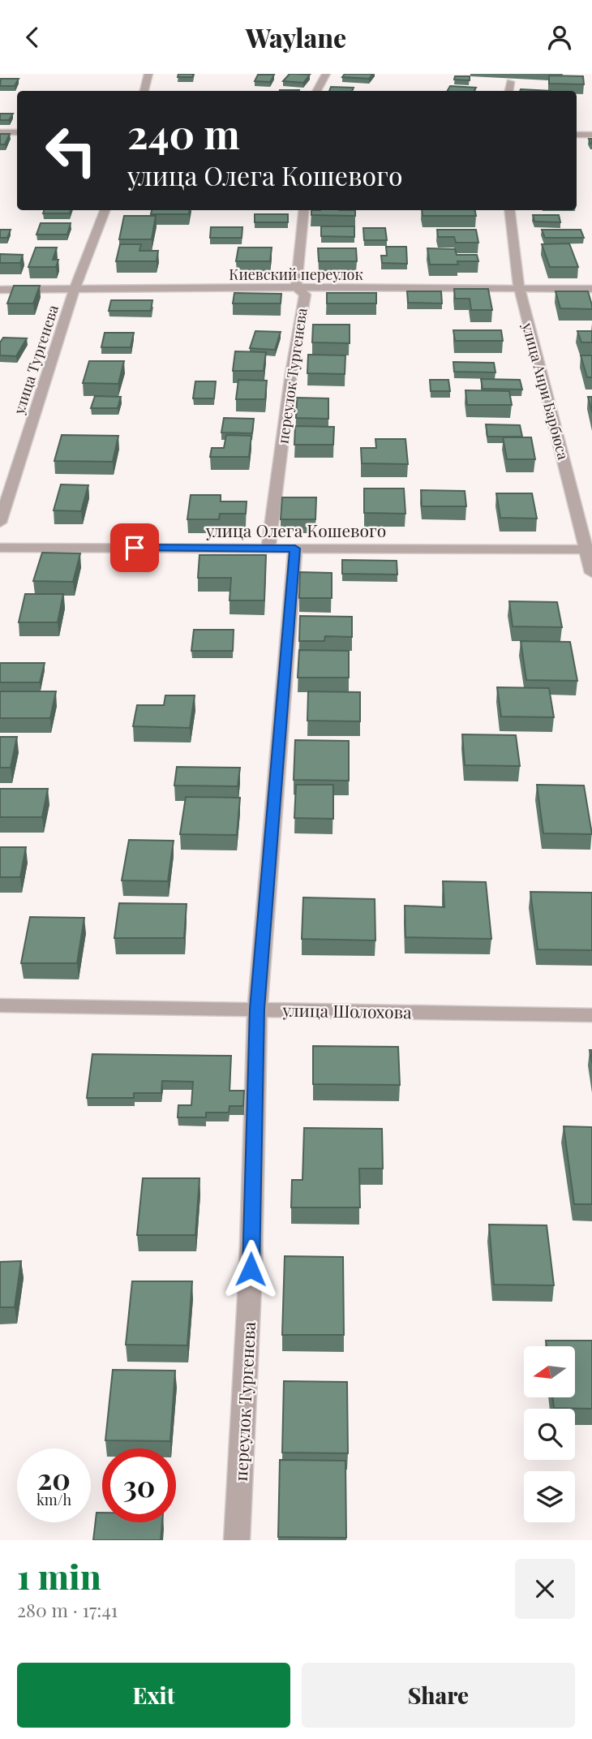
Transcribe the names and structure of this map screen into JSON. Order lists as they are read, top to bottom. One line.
{"streets":{"street":["Киевский переулок","улица Тургенева","переулок Тургенева","улица Анри Барбюса","улица Олега Кошевого","улица Шолохова"]},"crossings":[["Киевский переулок","улица Тургенева"],["Киевский переулок","переулок Тургенева"],["Киевский переулок","улица Анри Барбюса"],["переулок Тургенева","улица Олега Кошевого"],["переулок Тургенева","улица Шолохова"],["улица Анри Барбюса","улица Олега Кошевого"]],"north":"left","page":{"header":"Waylane","turn":["240 m","улица Олега Кошевого"],"speed":"20 km/h","limit":"30","heading":["1 min","280 m · 17:41"],"buttons":["Exit","Share"]}}
